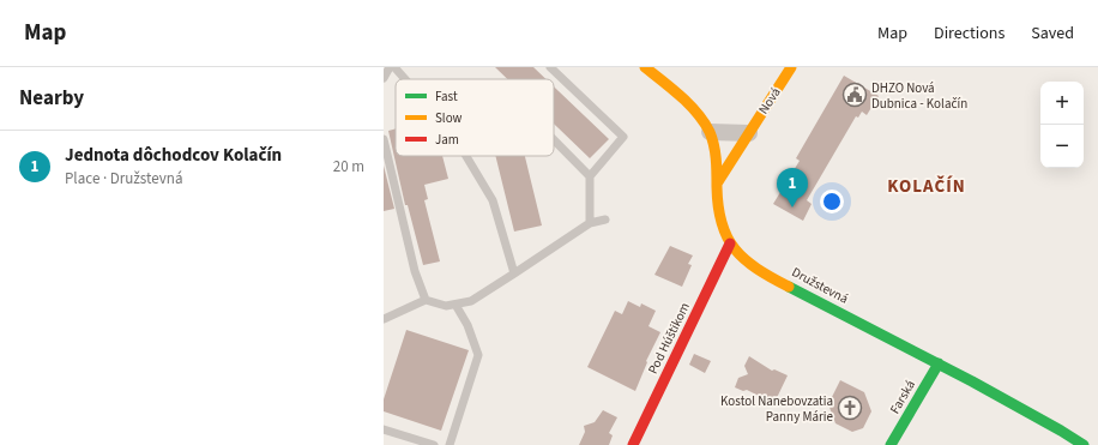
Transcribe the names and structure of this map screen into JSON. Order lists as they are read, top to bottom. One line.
{"streets":{"street":["Nová","Družstevná","Pod Húštikom","Farská"]},"crossings":[["Nová","Družstevná"],["Družstevná","Pod Húštikom"],["Družstevná","Farská"]],"districts":["KOLAČÍN"],"places":{"public building":["DHZO Nová Dubnica - Kolačín"],"church":["Kostol Nanebovzatia Panny Márie"]},"legend":["Fast","Slow","Jam"],"page":{"header":"Map","nav":["Map","Directions","Saved"],"heading":"Nearby","map_buttons":["+","−"],"list":[{"mark":"1","name":"Jednota dôchodcov Kolačín","note":"Place · Družstevná","value":"20 m"}],"pins":"1"}}
